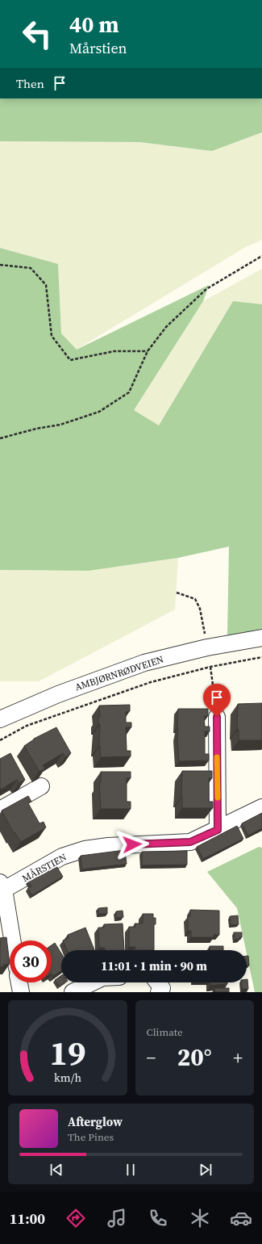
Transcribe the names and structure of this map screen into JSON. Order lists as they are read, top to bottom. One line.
{"streets":{"street":["AMBJØRNRØDVEIEN","MÅRSTIEN"]},"page":{"turn":["40 m","Mårstien"],"then":"Then","limit":"30","trip":"11:01 · 1 min · 90 m","tile":"Climate","heat":["−","20°","+"],"song":["Afterglow","The Pines"],"tabs":"11:00","gauge":["19","km/h"]}}
